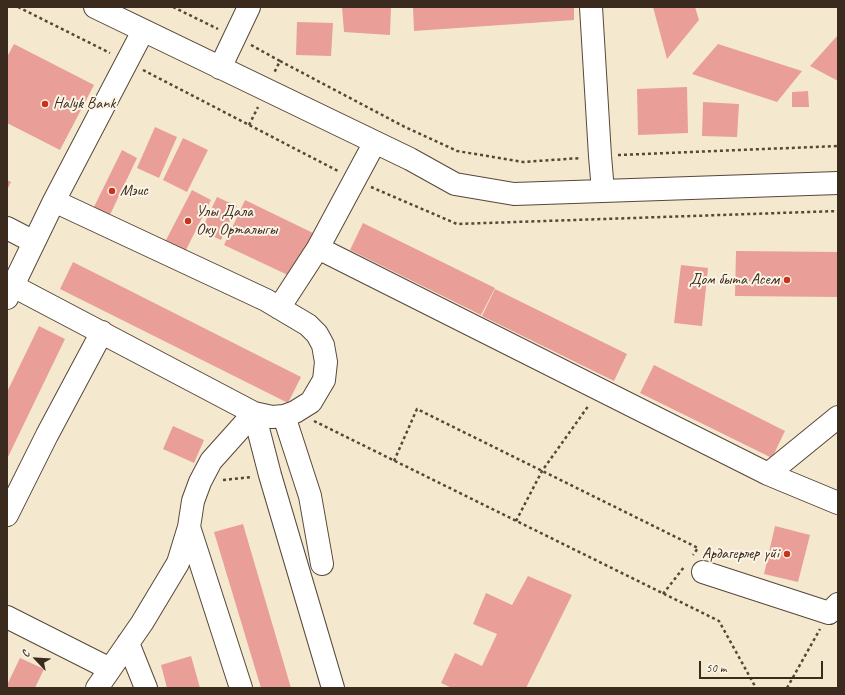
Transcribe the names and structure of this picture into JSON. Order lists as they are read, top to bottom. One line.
{"places":["Halyk Bank","Мэис","Улы Дала Оку Орталыгы","Дом быта Асем","Ардагерлер үйі"],"scale_bar":"50 m","north":"top left"}
